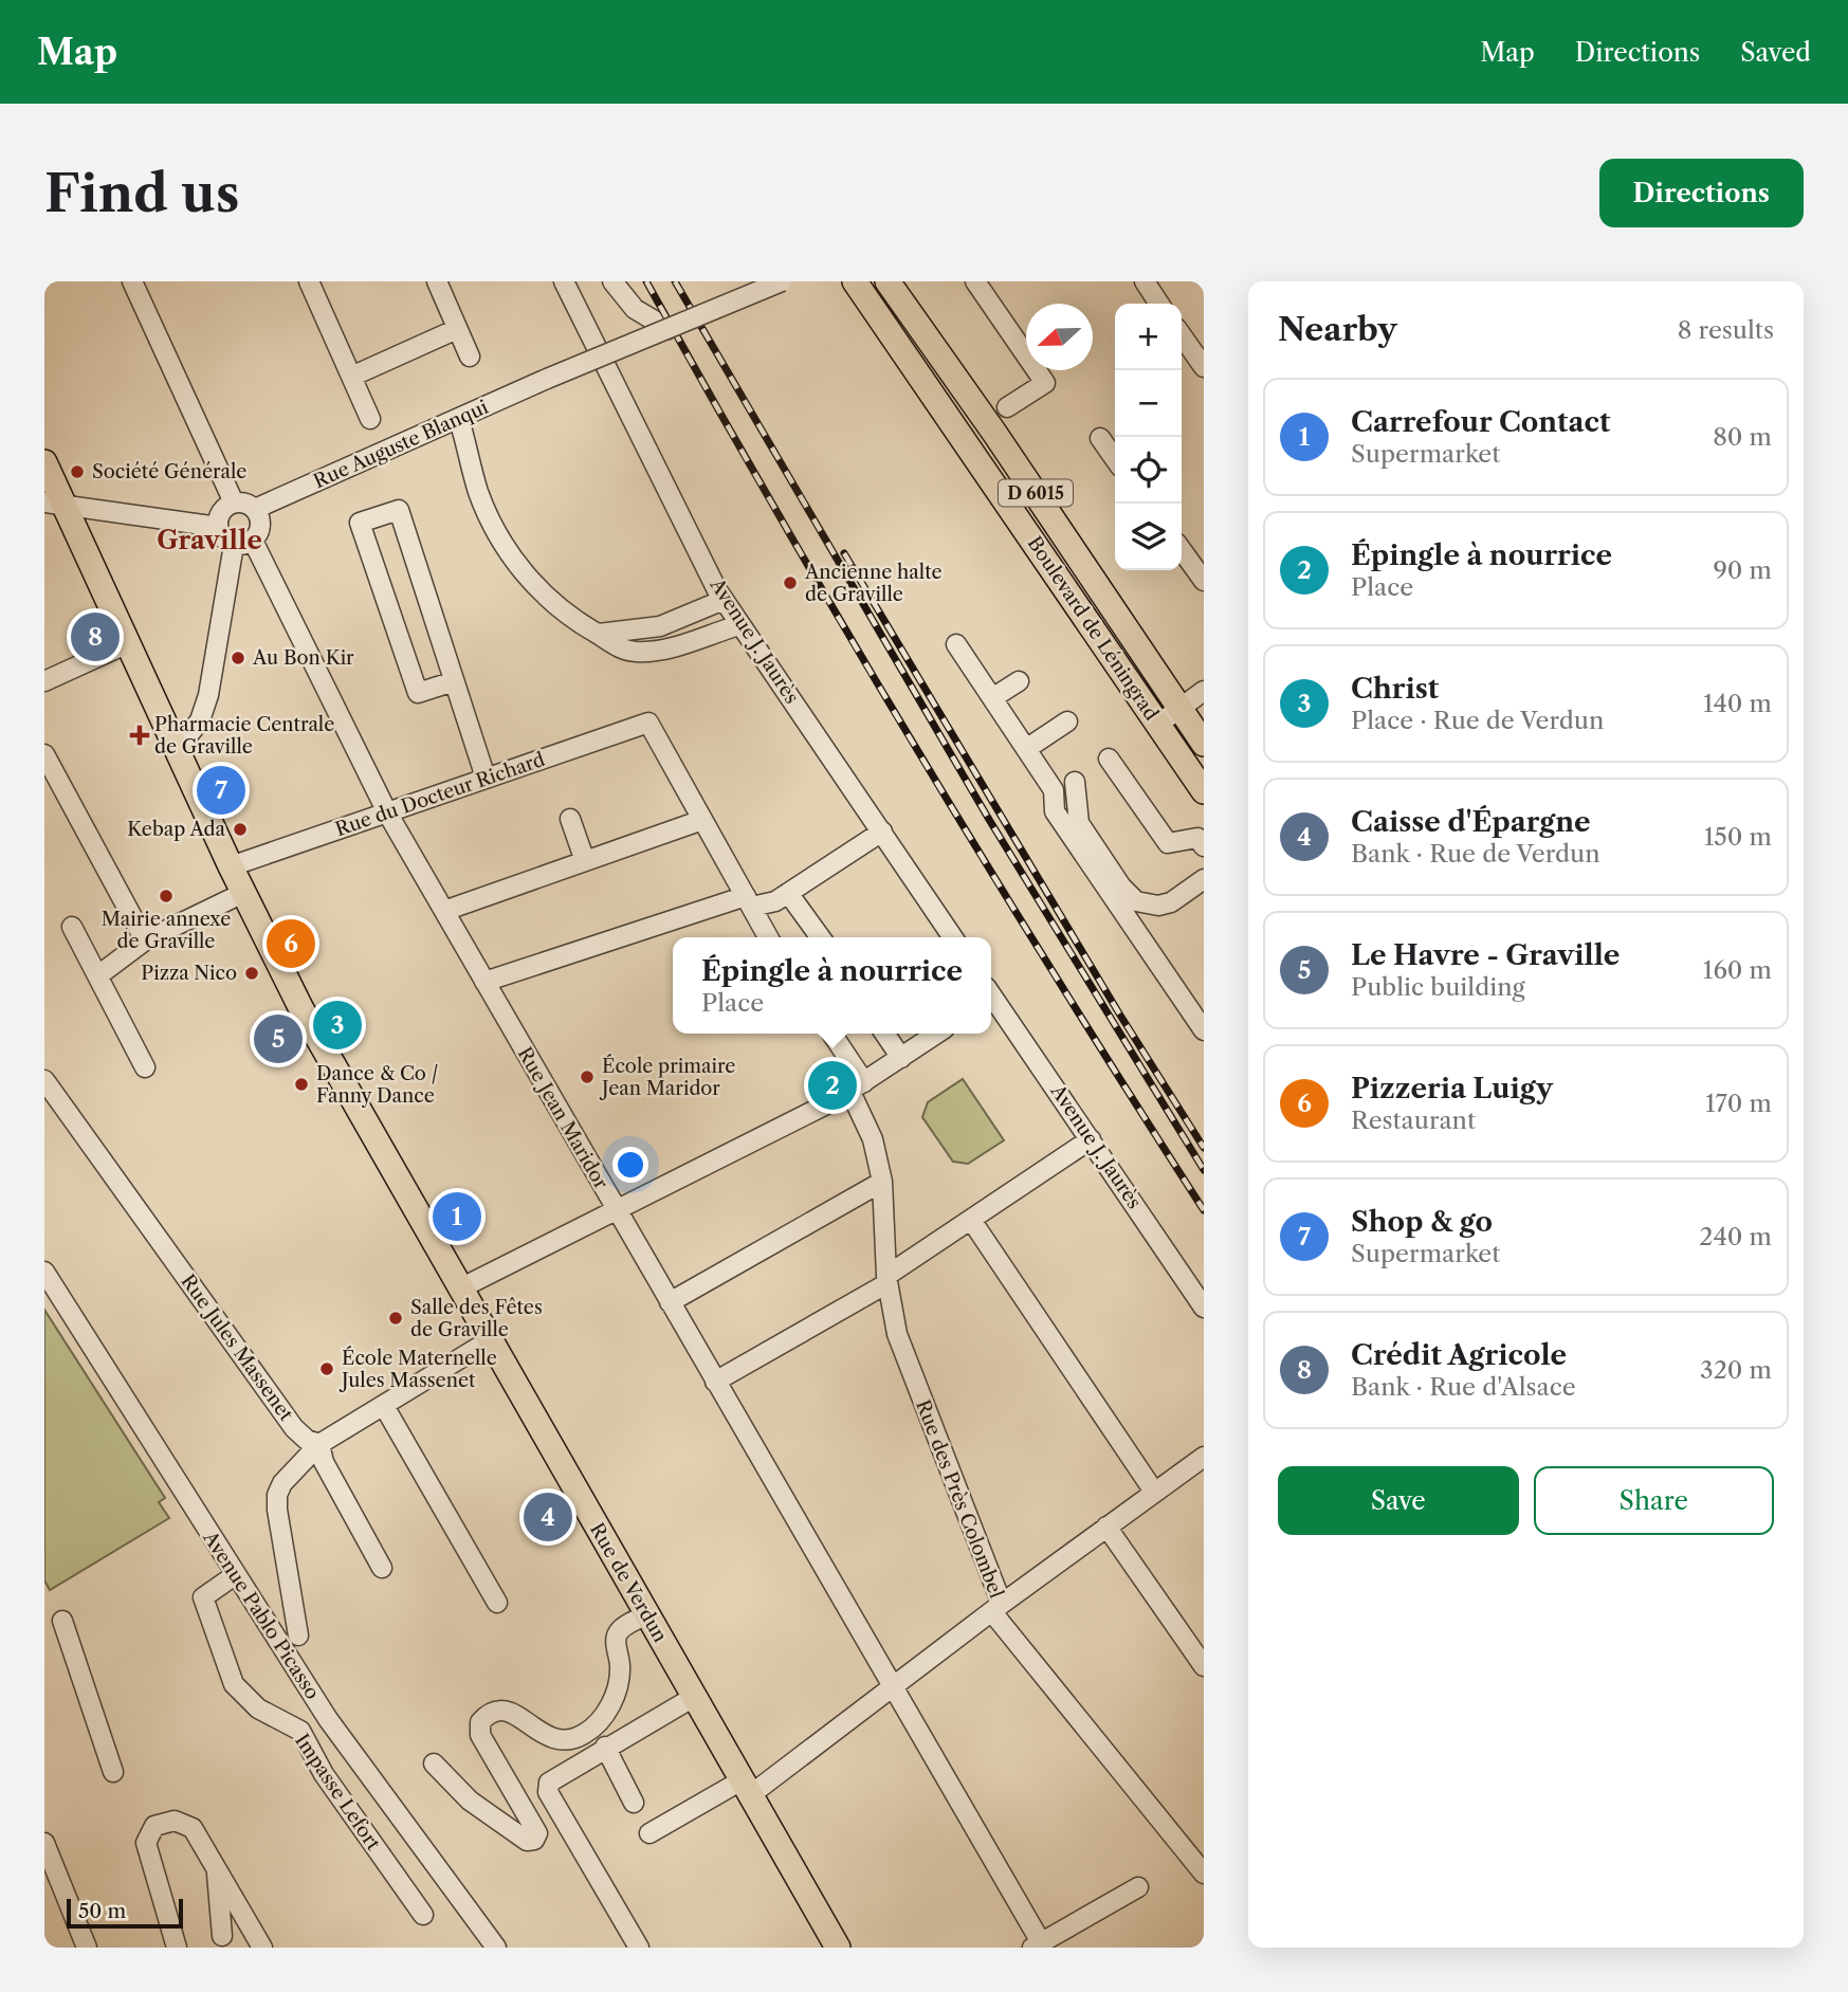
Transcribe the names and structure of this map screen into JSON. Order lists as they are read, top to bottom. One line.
{"streets":{"main road":["D 6015","Boulevard de Léningrad","Rue de Verdun"],"street":["Rue Auguste Blanqui","Avenue J. Jaurès","Rue du Docteur Richard","Rue Jean Maridor","Rue Jules Massenet","Rue des Près Colombel","Avenue Pablo Picasso","Impasse Lefort"]},"crossings":[["Rue Auguste Blanqui","Rue Jean Maridor"],["Rue du Docteur Richard","Rue Jean Maridor"],["Rue du Docteur Richard","Rue de Verdun"],["Rue Jean Maridor","Rue des Près Colombel"],["Rue des Près Colombel","Rue de Verdun"],["Avenue Pablo Picasso","Impasse Lefort"]],"districts":["Graville"],"places":{"other":["Société Générale","Ancienne halte de Graville","Au Bon Kir","Kebap Ada","Mairie annexe de Graville","Pizza Nico","École primaire Jean Maridor","Dance & Co / Fanny Dance","Salle des Fêtes de Graville","École Maternelle Jules Massenet"],"health":["Pharmacie Centrale de Graville"]},"scale_bar":"50 m","north":"left","page":{"header":"Map","nav":["Map","Directions","Saved"],"buttons":["Directions",["Save","Share"]],"title":"Find us","heading":["Nearby","8 results"],"map_buttons":["+","−"],"list":[{"mark":"1","name":"Carrefour Contact","note":"Supermarket","value":"80 m"},{"mark":"2","name":"Épingle à nourrice","note":"Place","value":"90 m"},{"mark":"3","name":"Christ","note":"Place · Rue de Verdun","value":"140 m"},{"mark":"4","name":"Caisse d'Épargne","note":"Bank · Rue de Verdun","value":"150 m"},{"mark":"5","name":"Le Havre - Graville","note":"Public building","value":"160 m"},{"mark":"6","name":"Pizzeria Luigy","note":"Restaurant","value":"170 m"},{"mark":"7","name":"Shop & go","note":"Supermarket","value":"240 m"},{"mark":"8","name":"Crédit Agricole","note":"Bank · Rue d'Alsace","value":"320 m"}],"pins":["8","7","6","3","5","2","1","4"],"popup":["Épingle à nourrice","Place"],"scale":"50 m"}}
